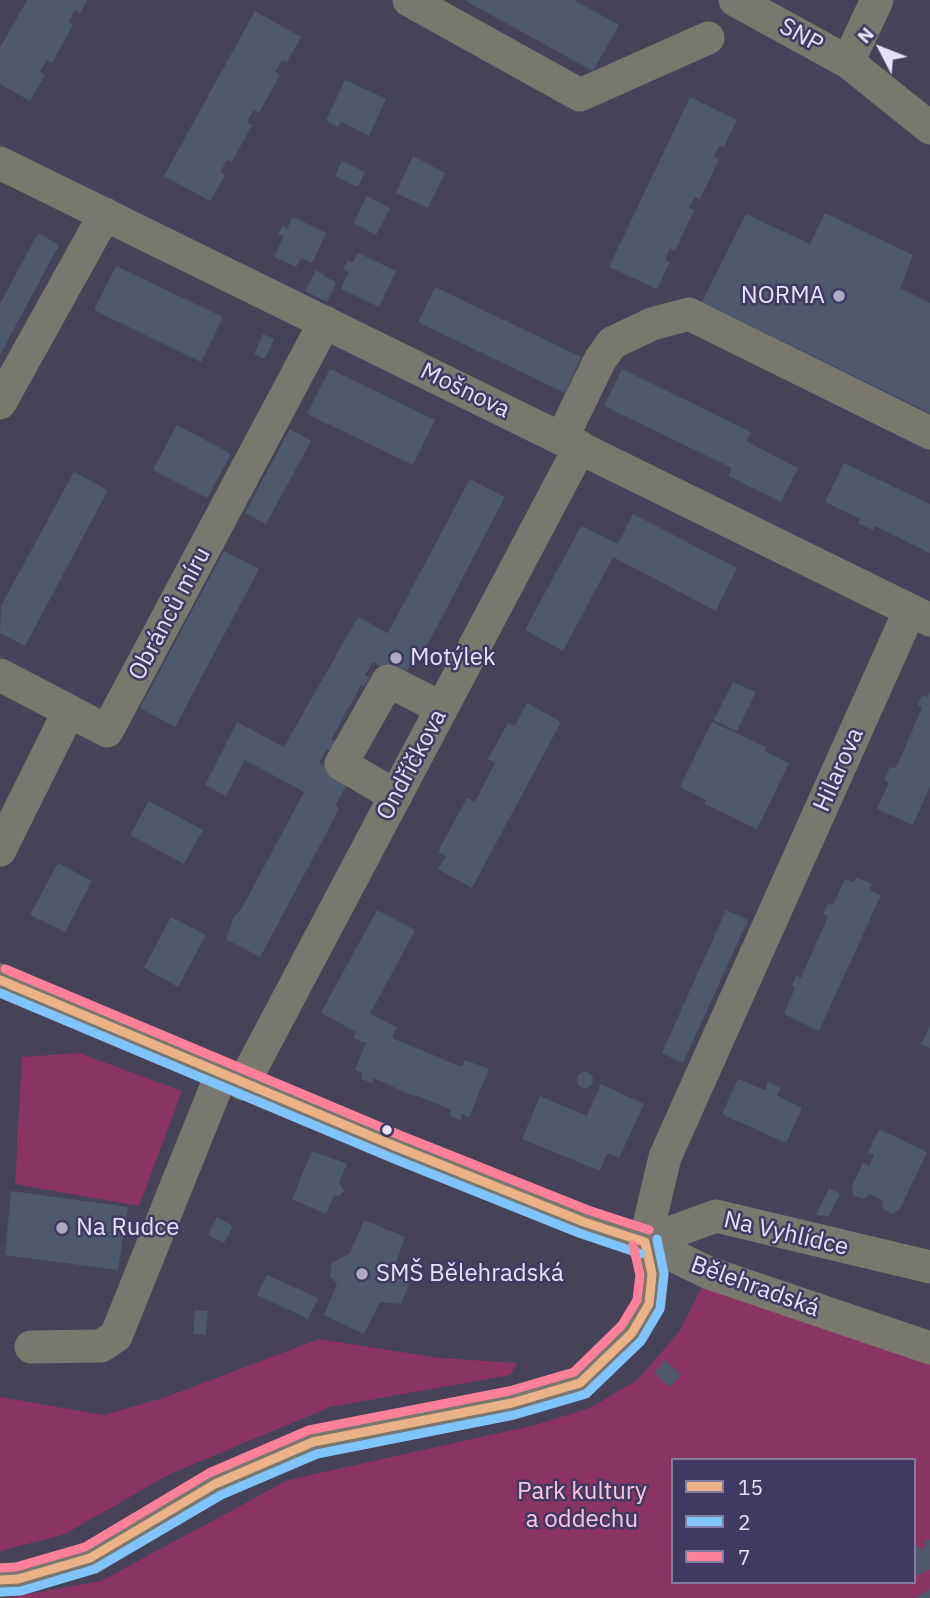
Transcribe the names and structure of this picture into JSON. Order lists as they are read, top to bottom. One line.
{"streets":{"street":["SNP","Mošnova","Obránců míru","Ondříčkova","Hilarova","Na Vyhlídce","Bělehradská"]},"crossings":[["Mošnova","Obránců míru"],["Mošnova","Ondříčkova"],["Mošnova","Hilarova"],["Ondříčkova","Bělehradská"],["Hilarova","Na Vyhlídce"],["Hilarova","Bělehradská"],["Na Vyhlídce","Bělehradská"]],"parks":["Park kultury a oddechu"],"places":["NORMA","Motýlek","Na Rudce","SMŠ Bělehradská"],"lines":["transit line 7","transit line 15","transit line 2"],"legend":["15","2","7"],"north":"top left"}
